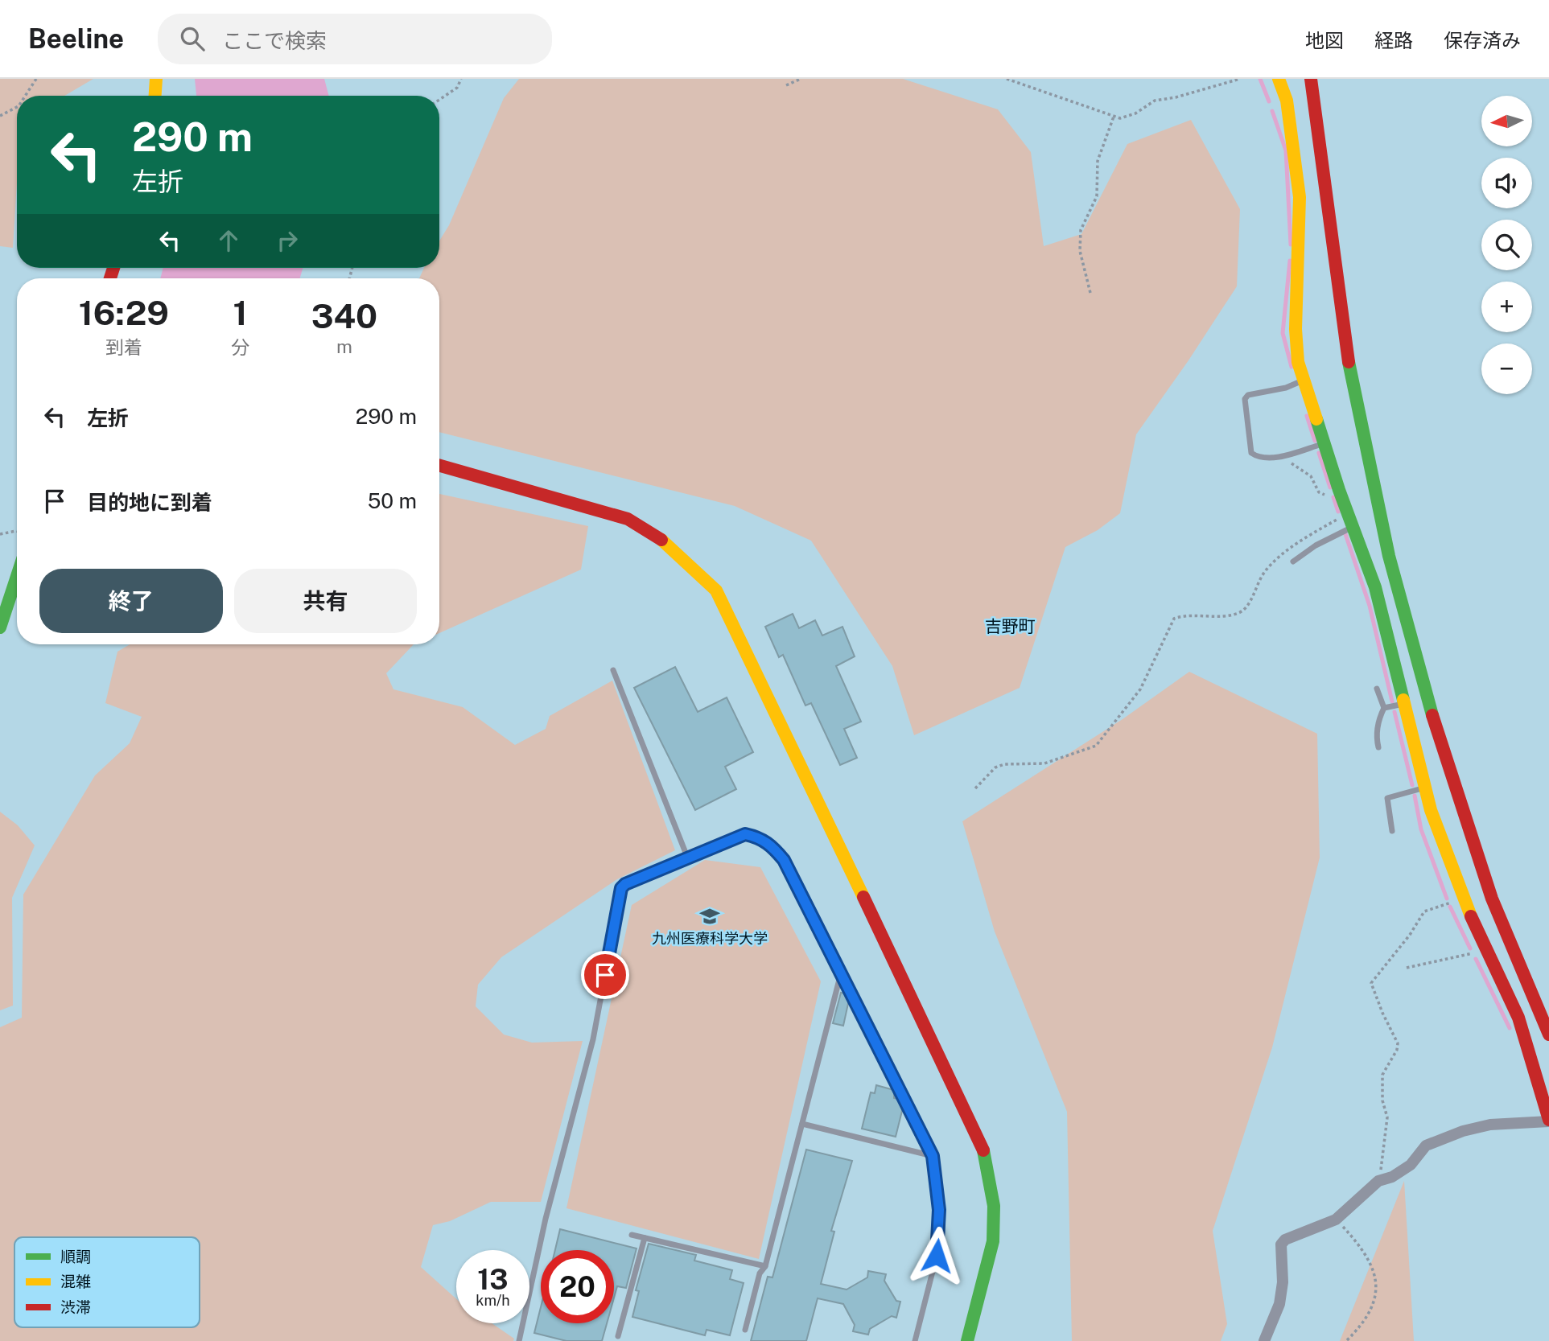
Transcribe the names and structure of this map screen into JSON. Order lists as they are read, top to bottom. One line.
{"districts":["吉野町"],"places":{"school or university":["九州医療科学大学"]},"legend":["順調","混雑","渋滞"],"north":"left","page":{"header":"Beeline","search":"ここで検索","nav":["地図","経路","保存済み"],"map_buttons":["+","−"],"turn":["290 m","左折"],"eta":["16:29","到着","1","分","340","m"],"list":[{"name":"左折","value":"290 m"},{"name":"目的地に到着","value":"50 m"}],"buttons":["終了","共有"],"speed":"13 km/h","limit":"20"}}
